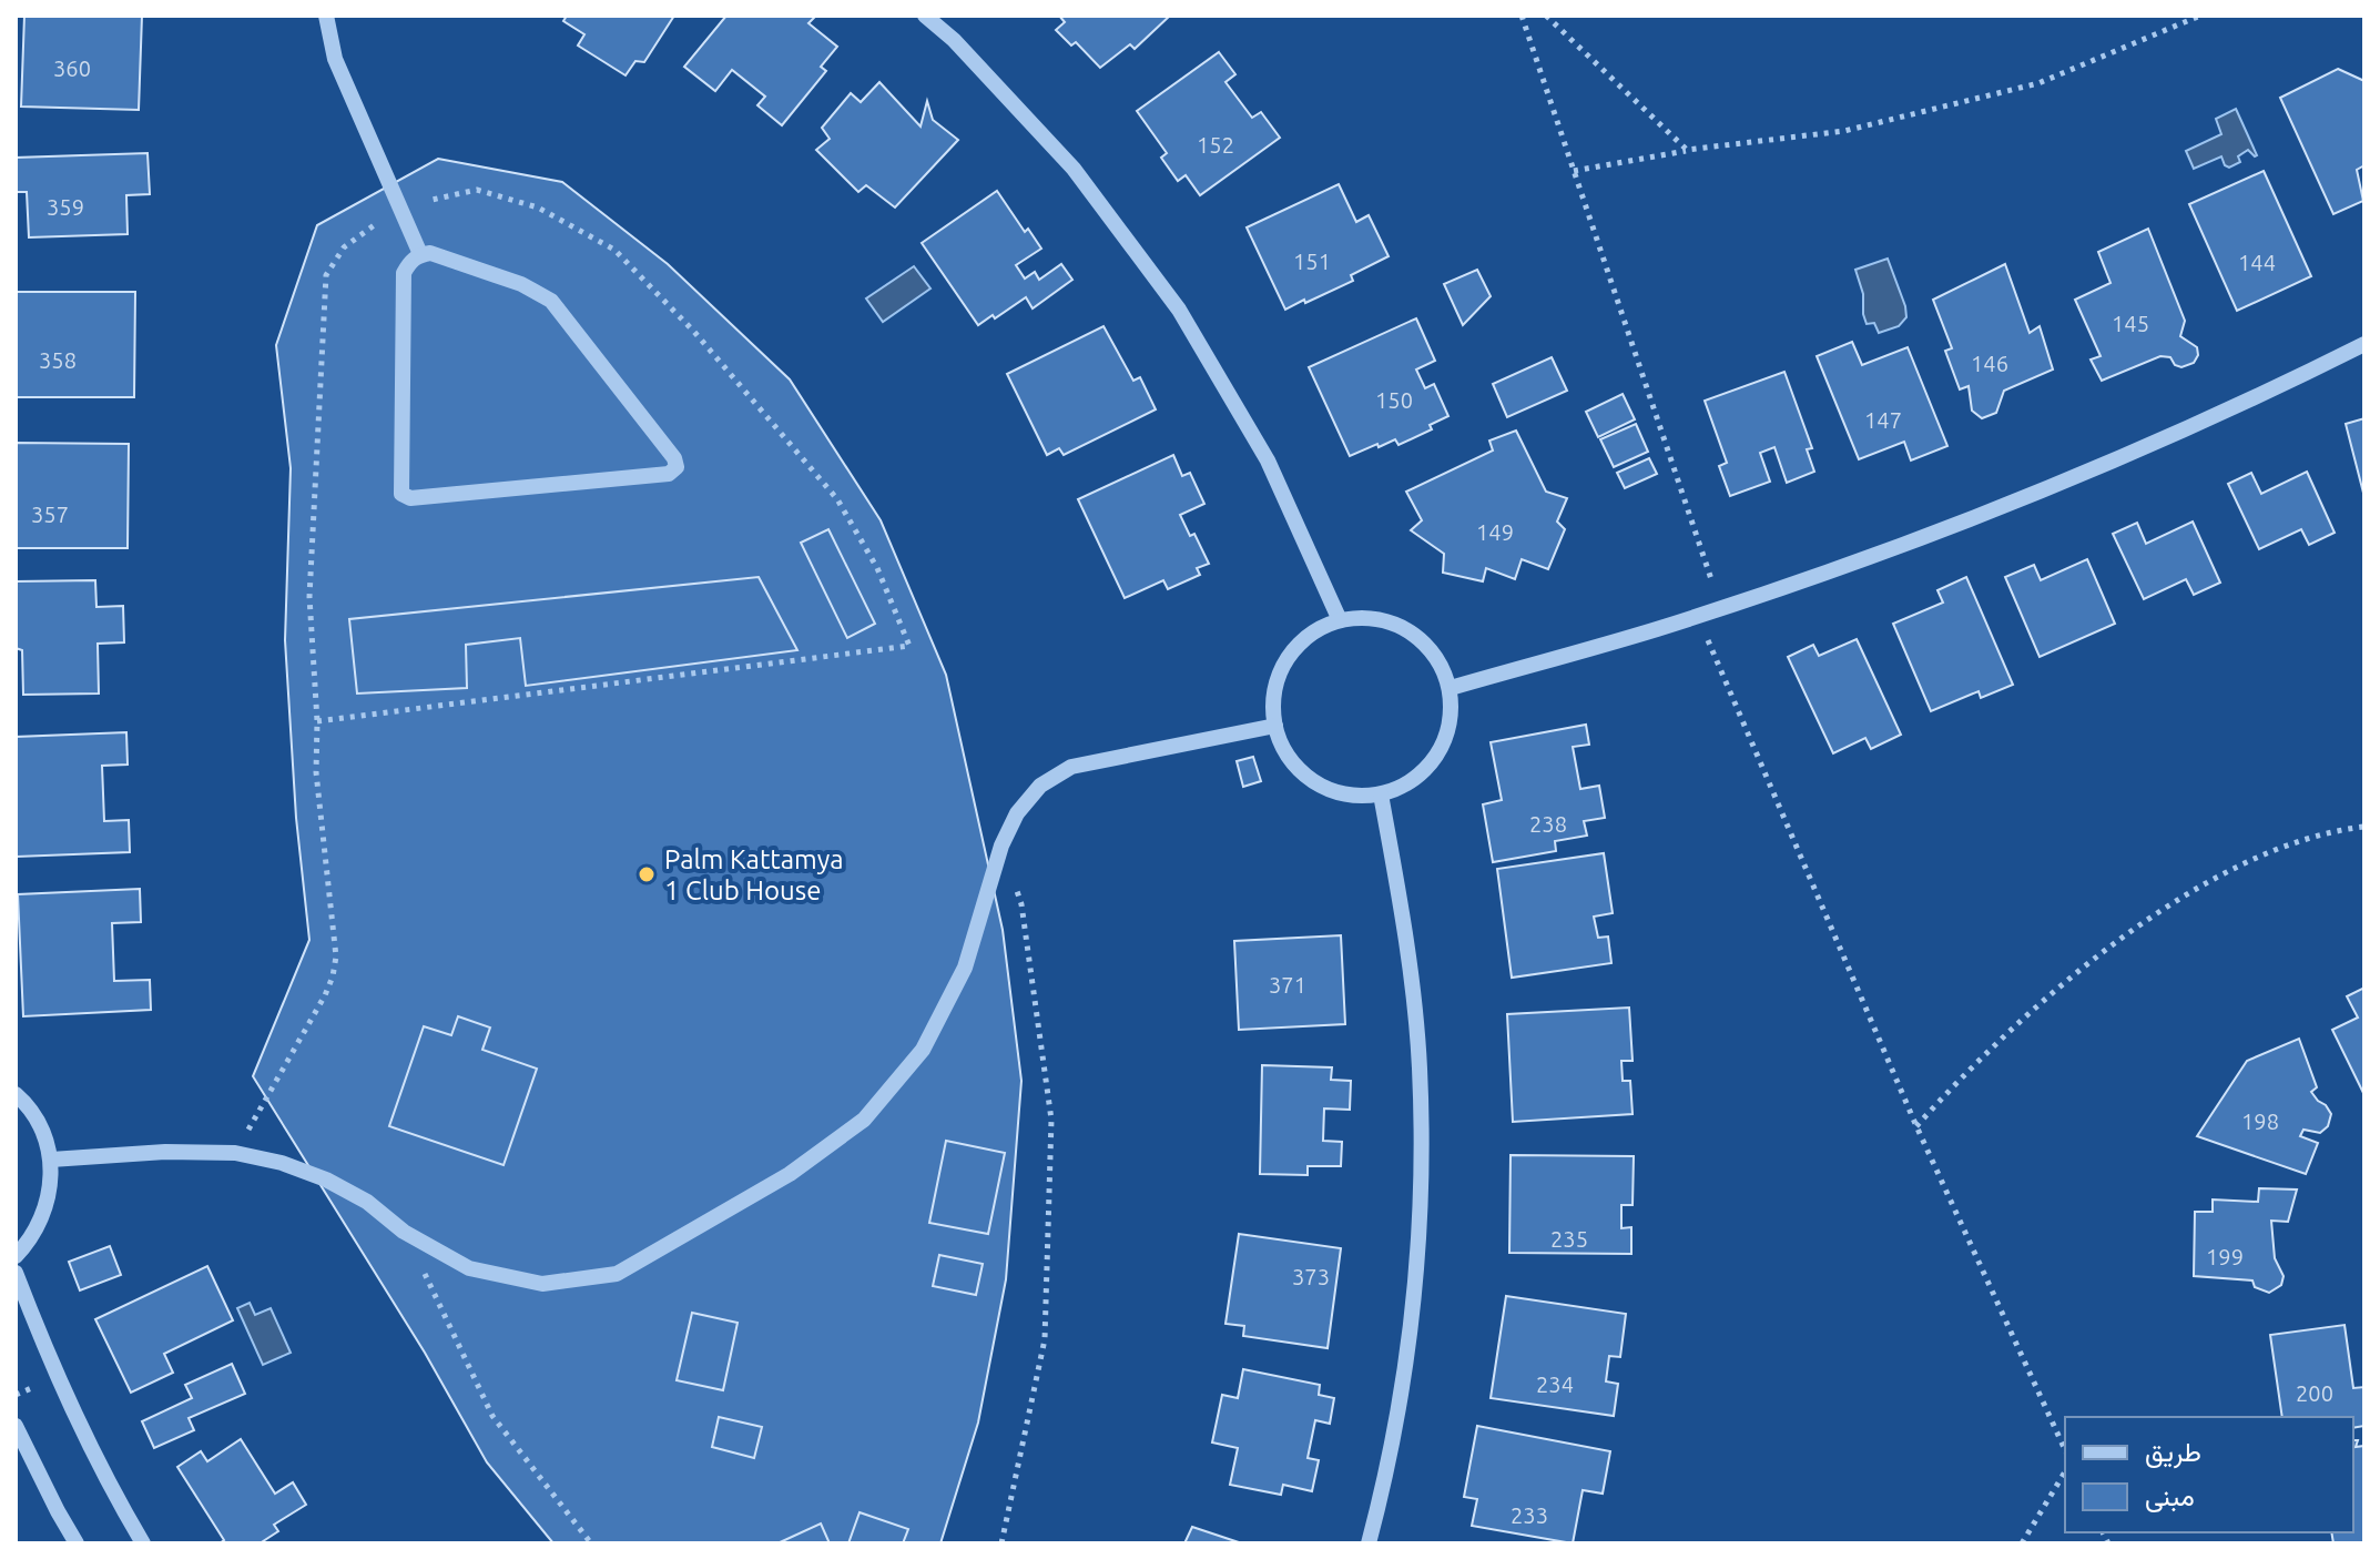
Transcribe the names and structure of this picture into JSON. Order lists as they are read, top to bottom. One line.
{"places":["Palm Kattamya 1 Club House"],"house_numbers":["360","152","359","151","144","145","358","146","150","147","357","149","238","371","198","235","199","373","234","200","233"],"legend":["طريق","مبنى"]}
